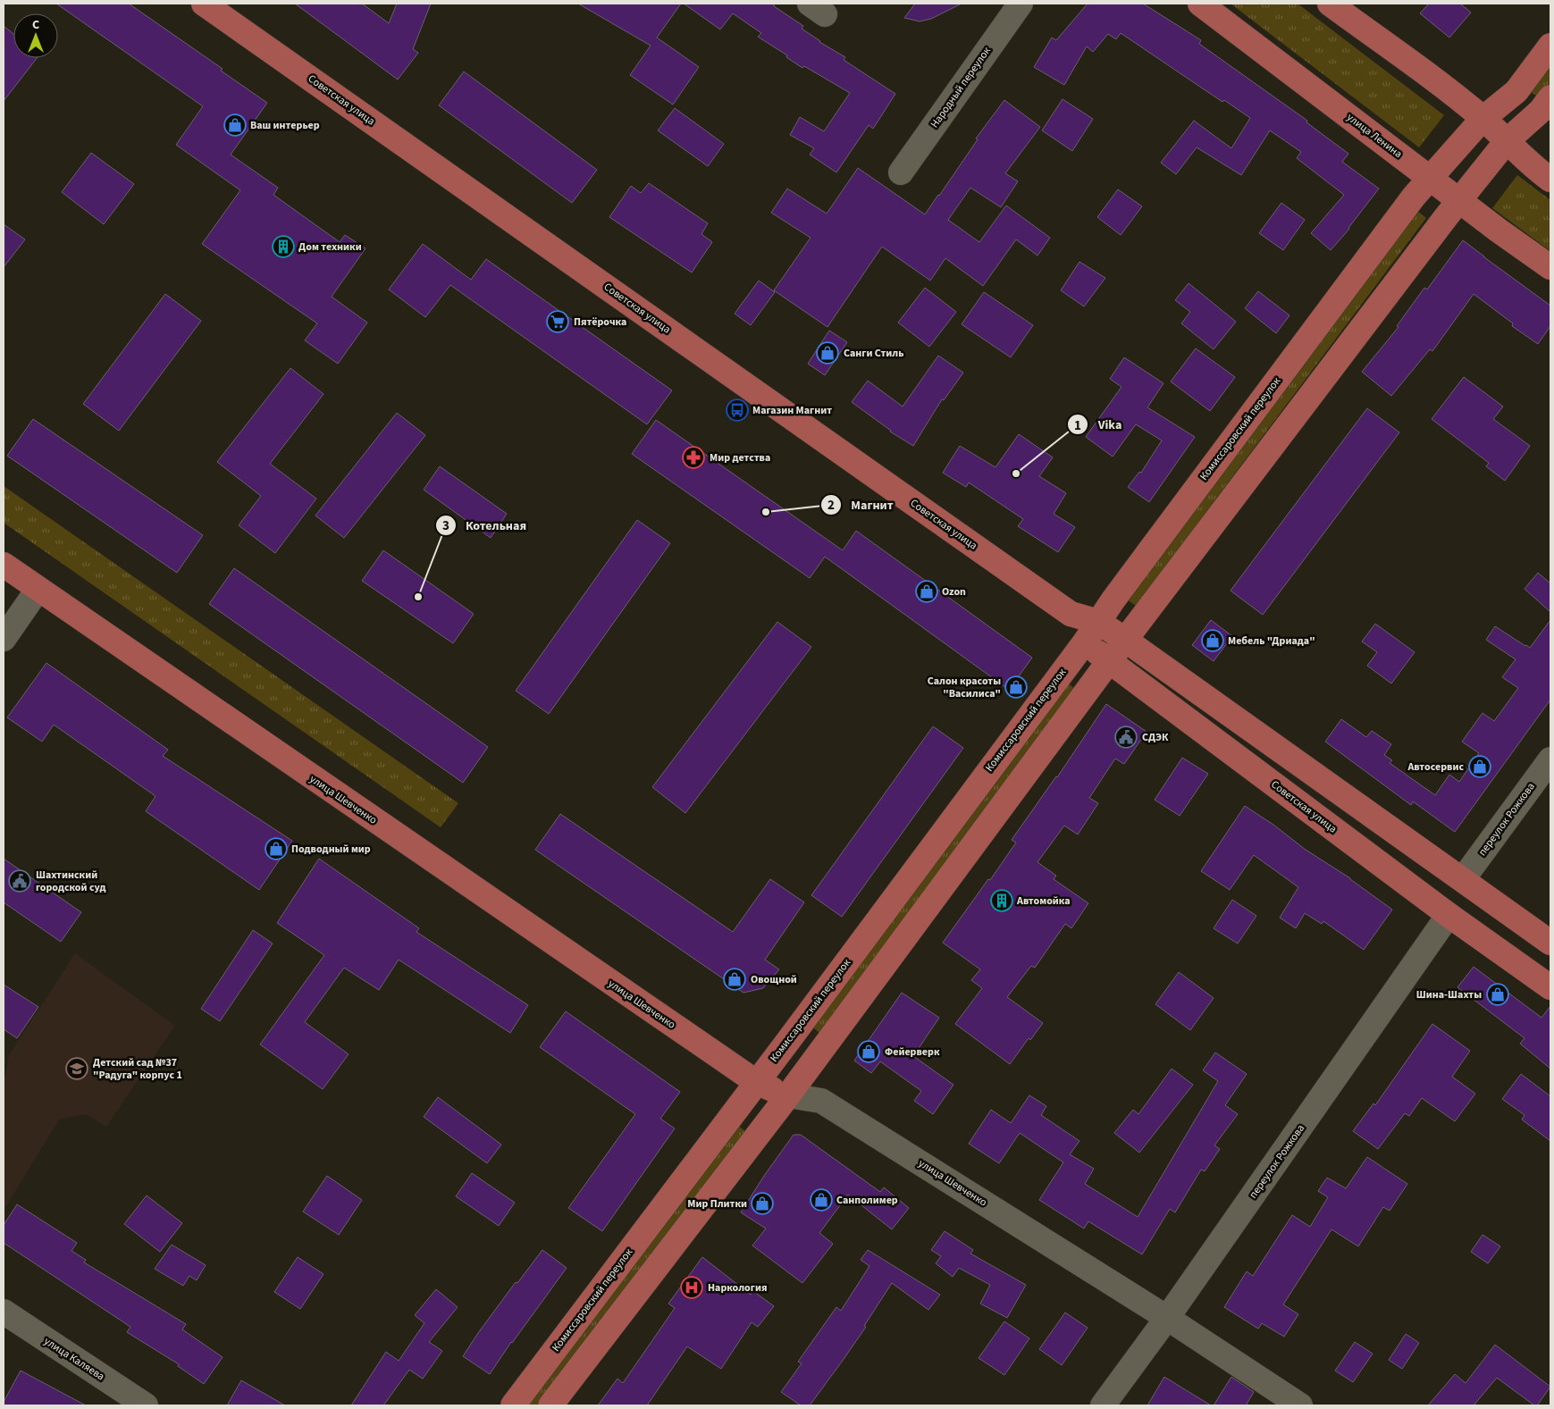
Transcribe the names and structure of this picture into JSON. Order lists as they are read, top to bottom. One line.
{"streets":{"main road":["Советская улица","улица Ленина","Комиссаровский переулок","улица Шевченко"],"street":["Народный переулок","переулок Рожкова","улица Каляева"]},"crossings":[["Советская улица","Комиссаровский переулок"],["Советская улица","переулок Рожкова"],["улица Ленина","Комиссаровский переулок"],["Комиссаровский переулок","улица Шевченко"],["улица Шевченко","переулок Рожкова"]],"places":{"shop":["Ваш интерьер","Санги Стиль","Ozon","Мебель \"Дриада\"","Салон красоты \"Василиса\"","Автосервис","Подводный мир","Овощной","Шина-Шахты","Фейерверк","Санполимер","Мир Плитки"],"building":["Дом техники","Автомойка"],"supermarket":["Пятёрочка"],"bus stop":["Магазин Магнит"],"pharmacy":["Мир детства"],"other":["Vika","Магнит","Котельная"],"public building":["СДЭК","Шахтинский городской суд"],"school or university":["Детский сад №37 \"Радуга\" корпус 1"],"hospital":["Наркология"]},"north":"top"}
